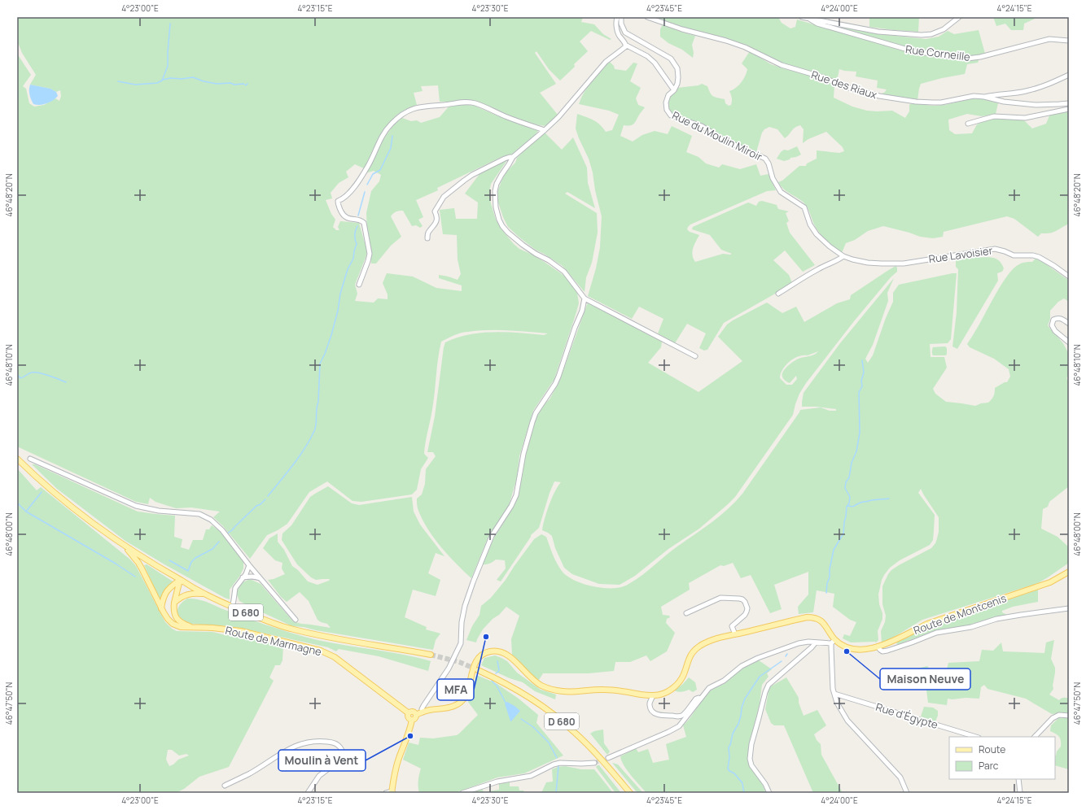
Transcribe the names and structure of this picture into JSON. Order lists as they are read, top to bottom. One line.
{"streets":{"main road":["D 680","Route de Montcenis","Route de Marmagne"],"street":["Rue Corneille","Rue des Riaux","Rue du Moulin Miroir","Rue Lavoisier","Rue d'Égypte"]},"crossings":[["Rue du Moulin Miroir","Rue Lavoisier"],["D 680","Route de Marmagne"]],"places":["MFA","Maison Neuve","Moulin à Vent"],"legend":["Route","Parc"],"coordinates":["4°23'00\"E","4°23'15\"E","4°23'30\"E","4°23'45\"E","4°24'00\"E","4°24'15\"E","46°48'20\"N","46°48'10\"N","46°48'00\"N","46°47'50\"N"]}
